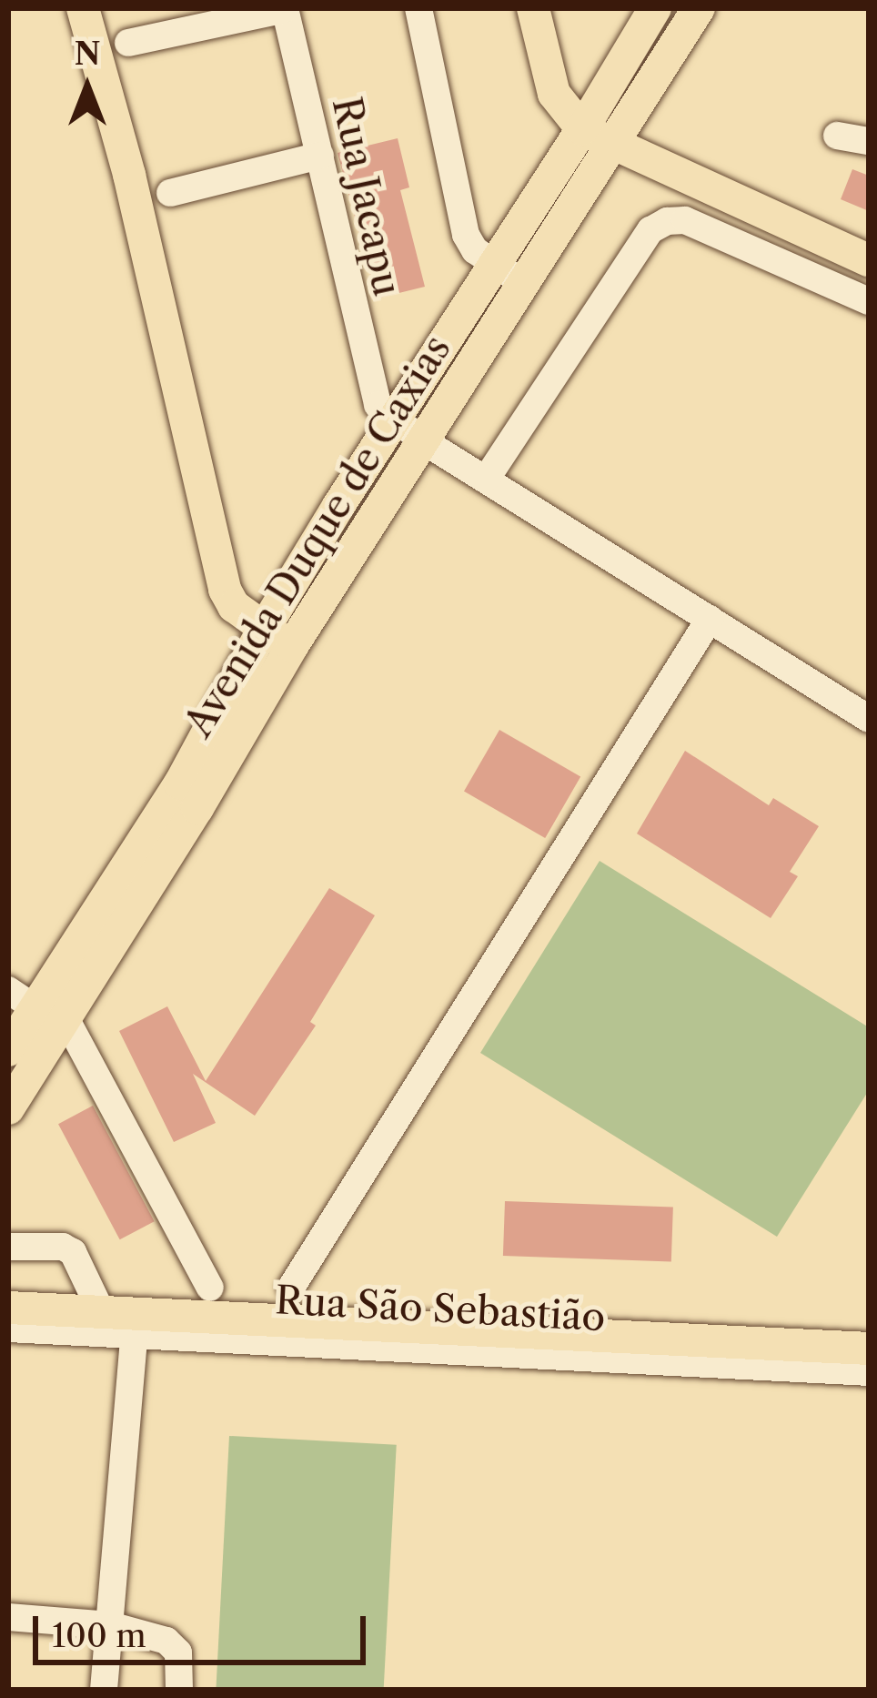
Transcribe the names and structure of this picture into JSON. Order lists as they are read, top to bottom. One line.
{"streets":{"main road":["Avenida Duque de Caxias","Rua São Sebastião"],"street":["Rua Jacapu"]},"crossings":[["Rua Jacapu","Avenida Duque de Caxias"]],"scale_bar":"100 m","north":"top"}
